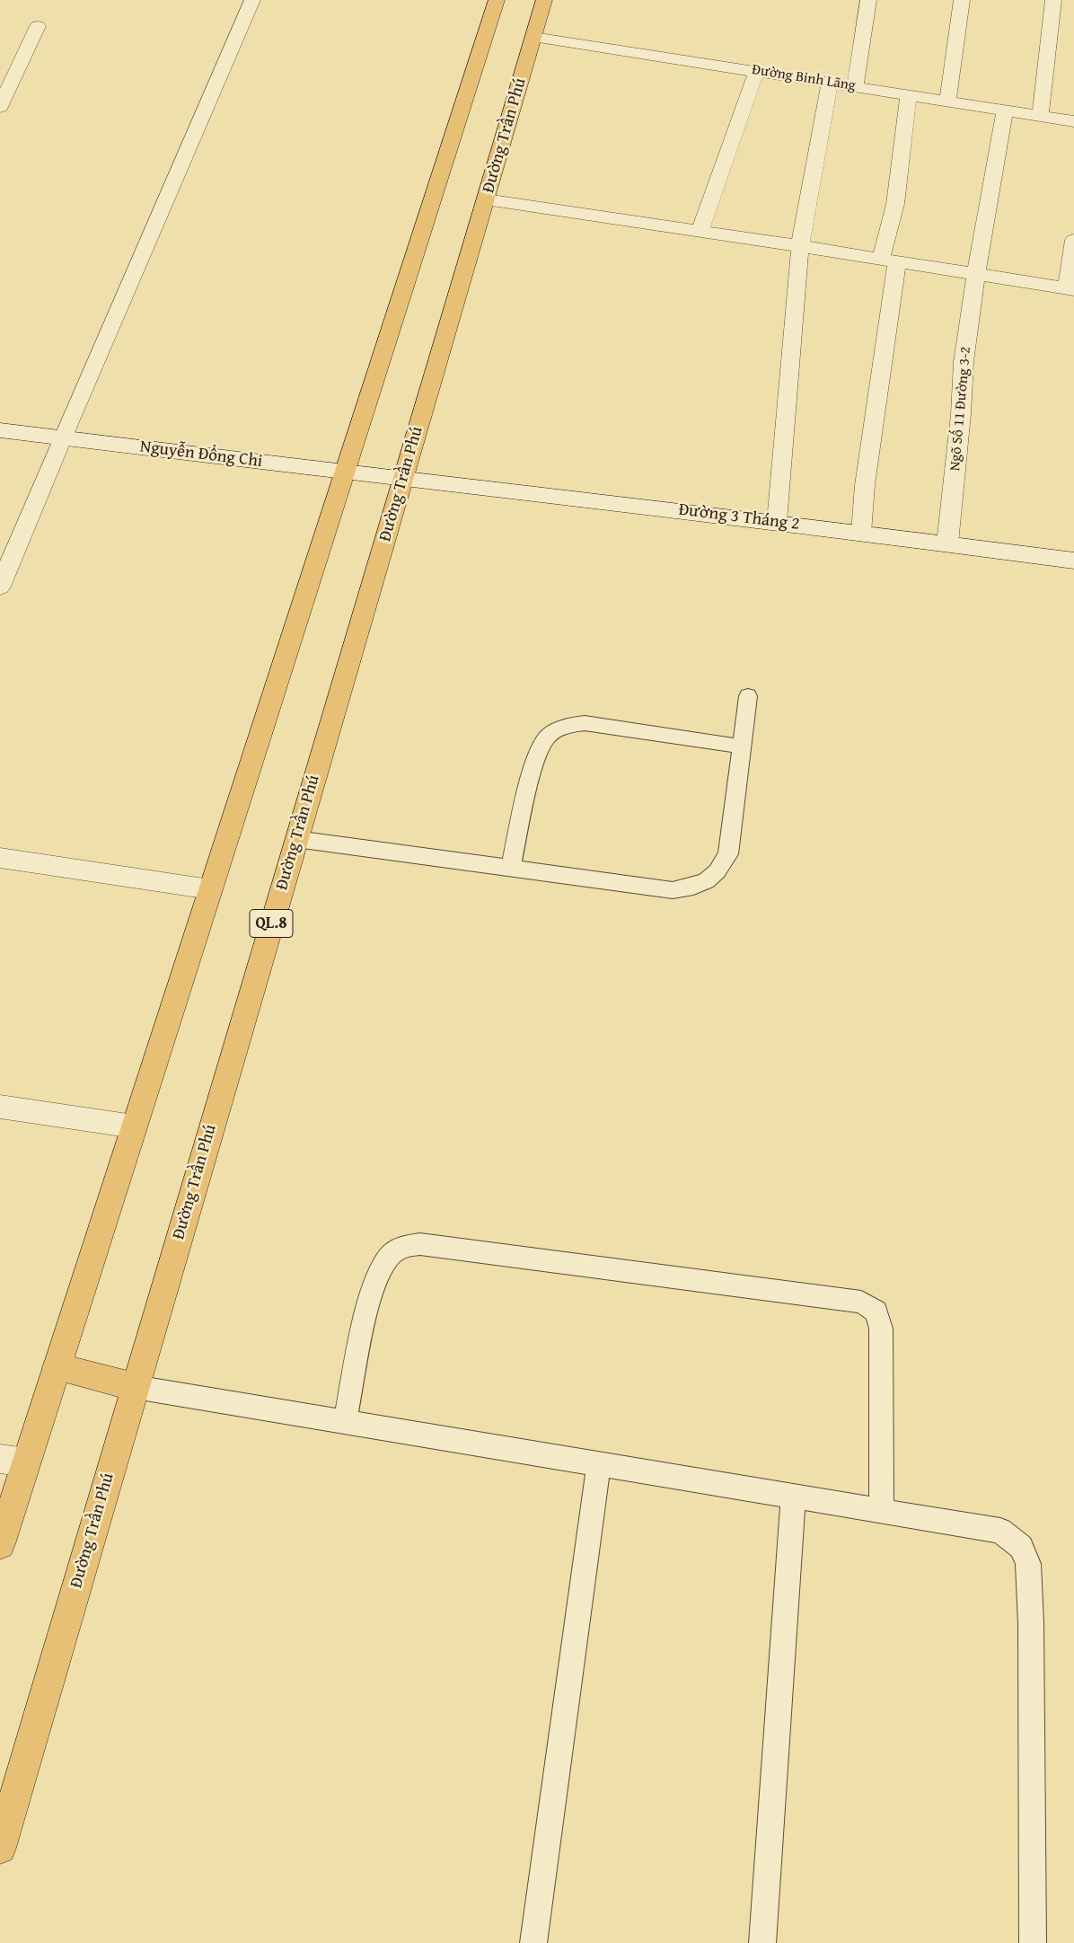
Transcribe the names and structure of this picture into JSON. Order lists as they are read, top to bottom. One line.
{"streets":{"main road":["Đường Trần Phú","QL.8"],"street":["Đường Binh Lãng","Ngõ Số 11 Đường 3-2","Nguyễn Đổng Chi","Đường 3 Tháng 2"]},"crossings":[["Đường Binh Lãng","Đường Trần Phú"],["Đường Binh Lãng","Ngõ Số 11 Đường 3-2"],["Đường Trần Phú","Nguyễn Đổng Chi"],["Đường Trần Phú","Đường 3 Tháng 2"],["Ngõ Số 11 Đường 3-2","Đường 3 Tháng 2"],["Nguyễn Đổng Chi","Đường 3 Tháng 2"]]}
